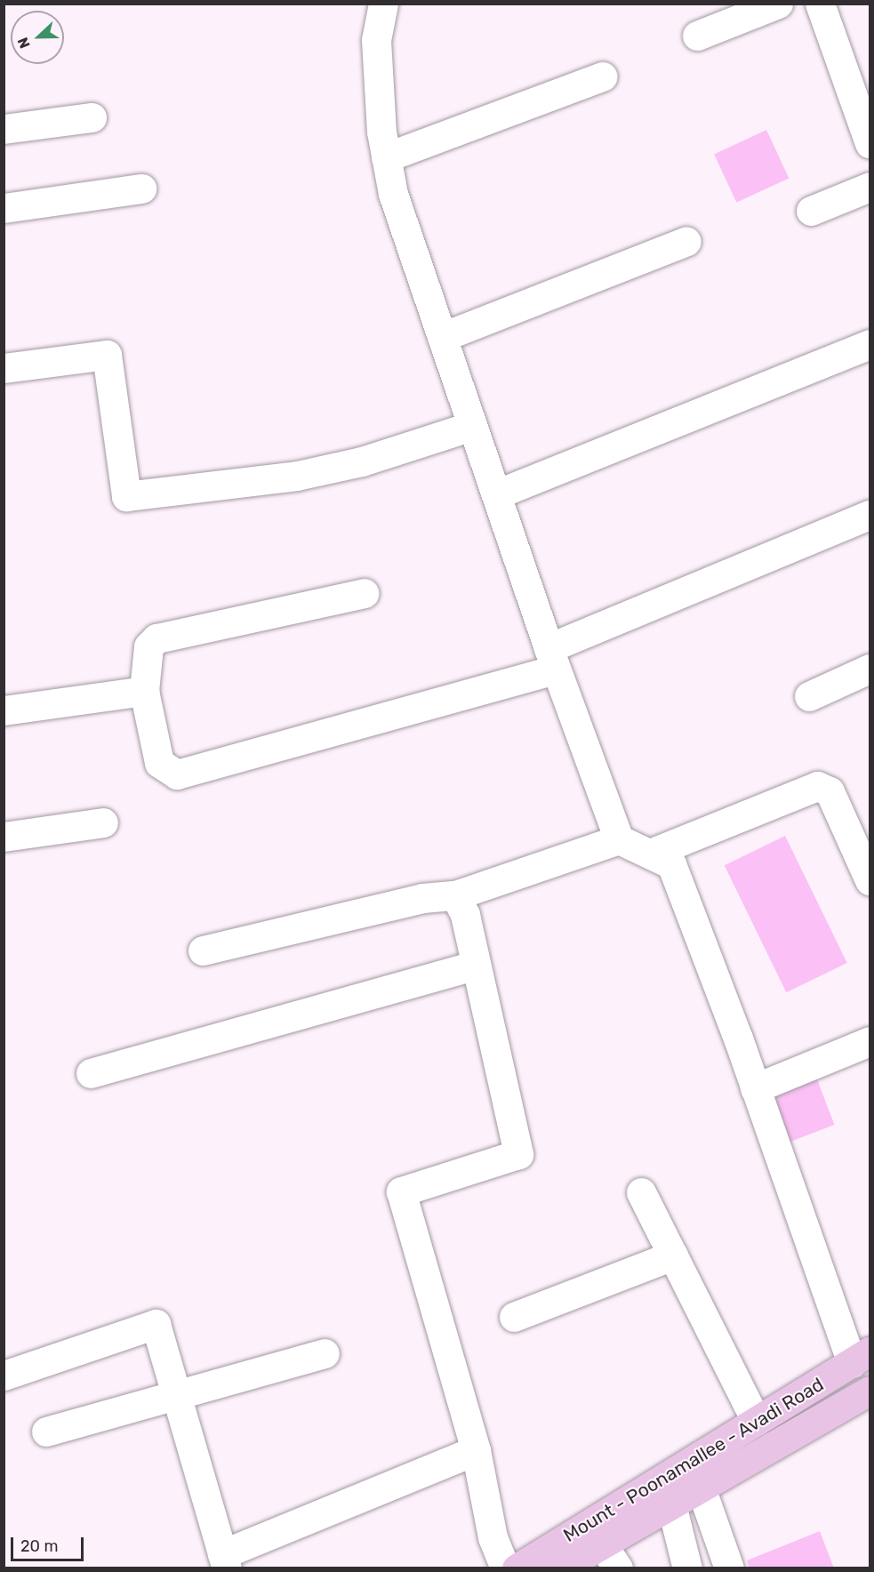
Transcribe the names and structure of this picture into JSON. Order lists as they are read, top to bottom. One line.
{"streets":{"main road":["Mount - Poonamallee - Avadi Road"]},"scale_bar":"20 m","north":"left"}
